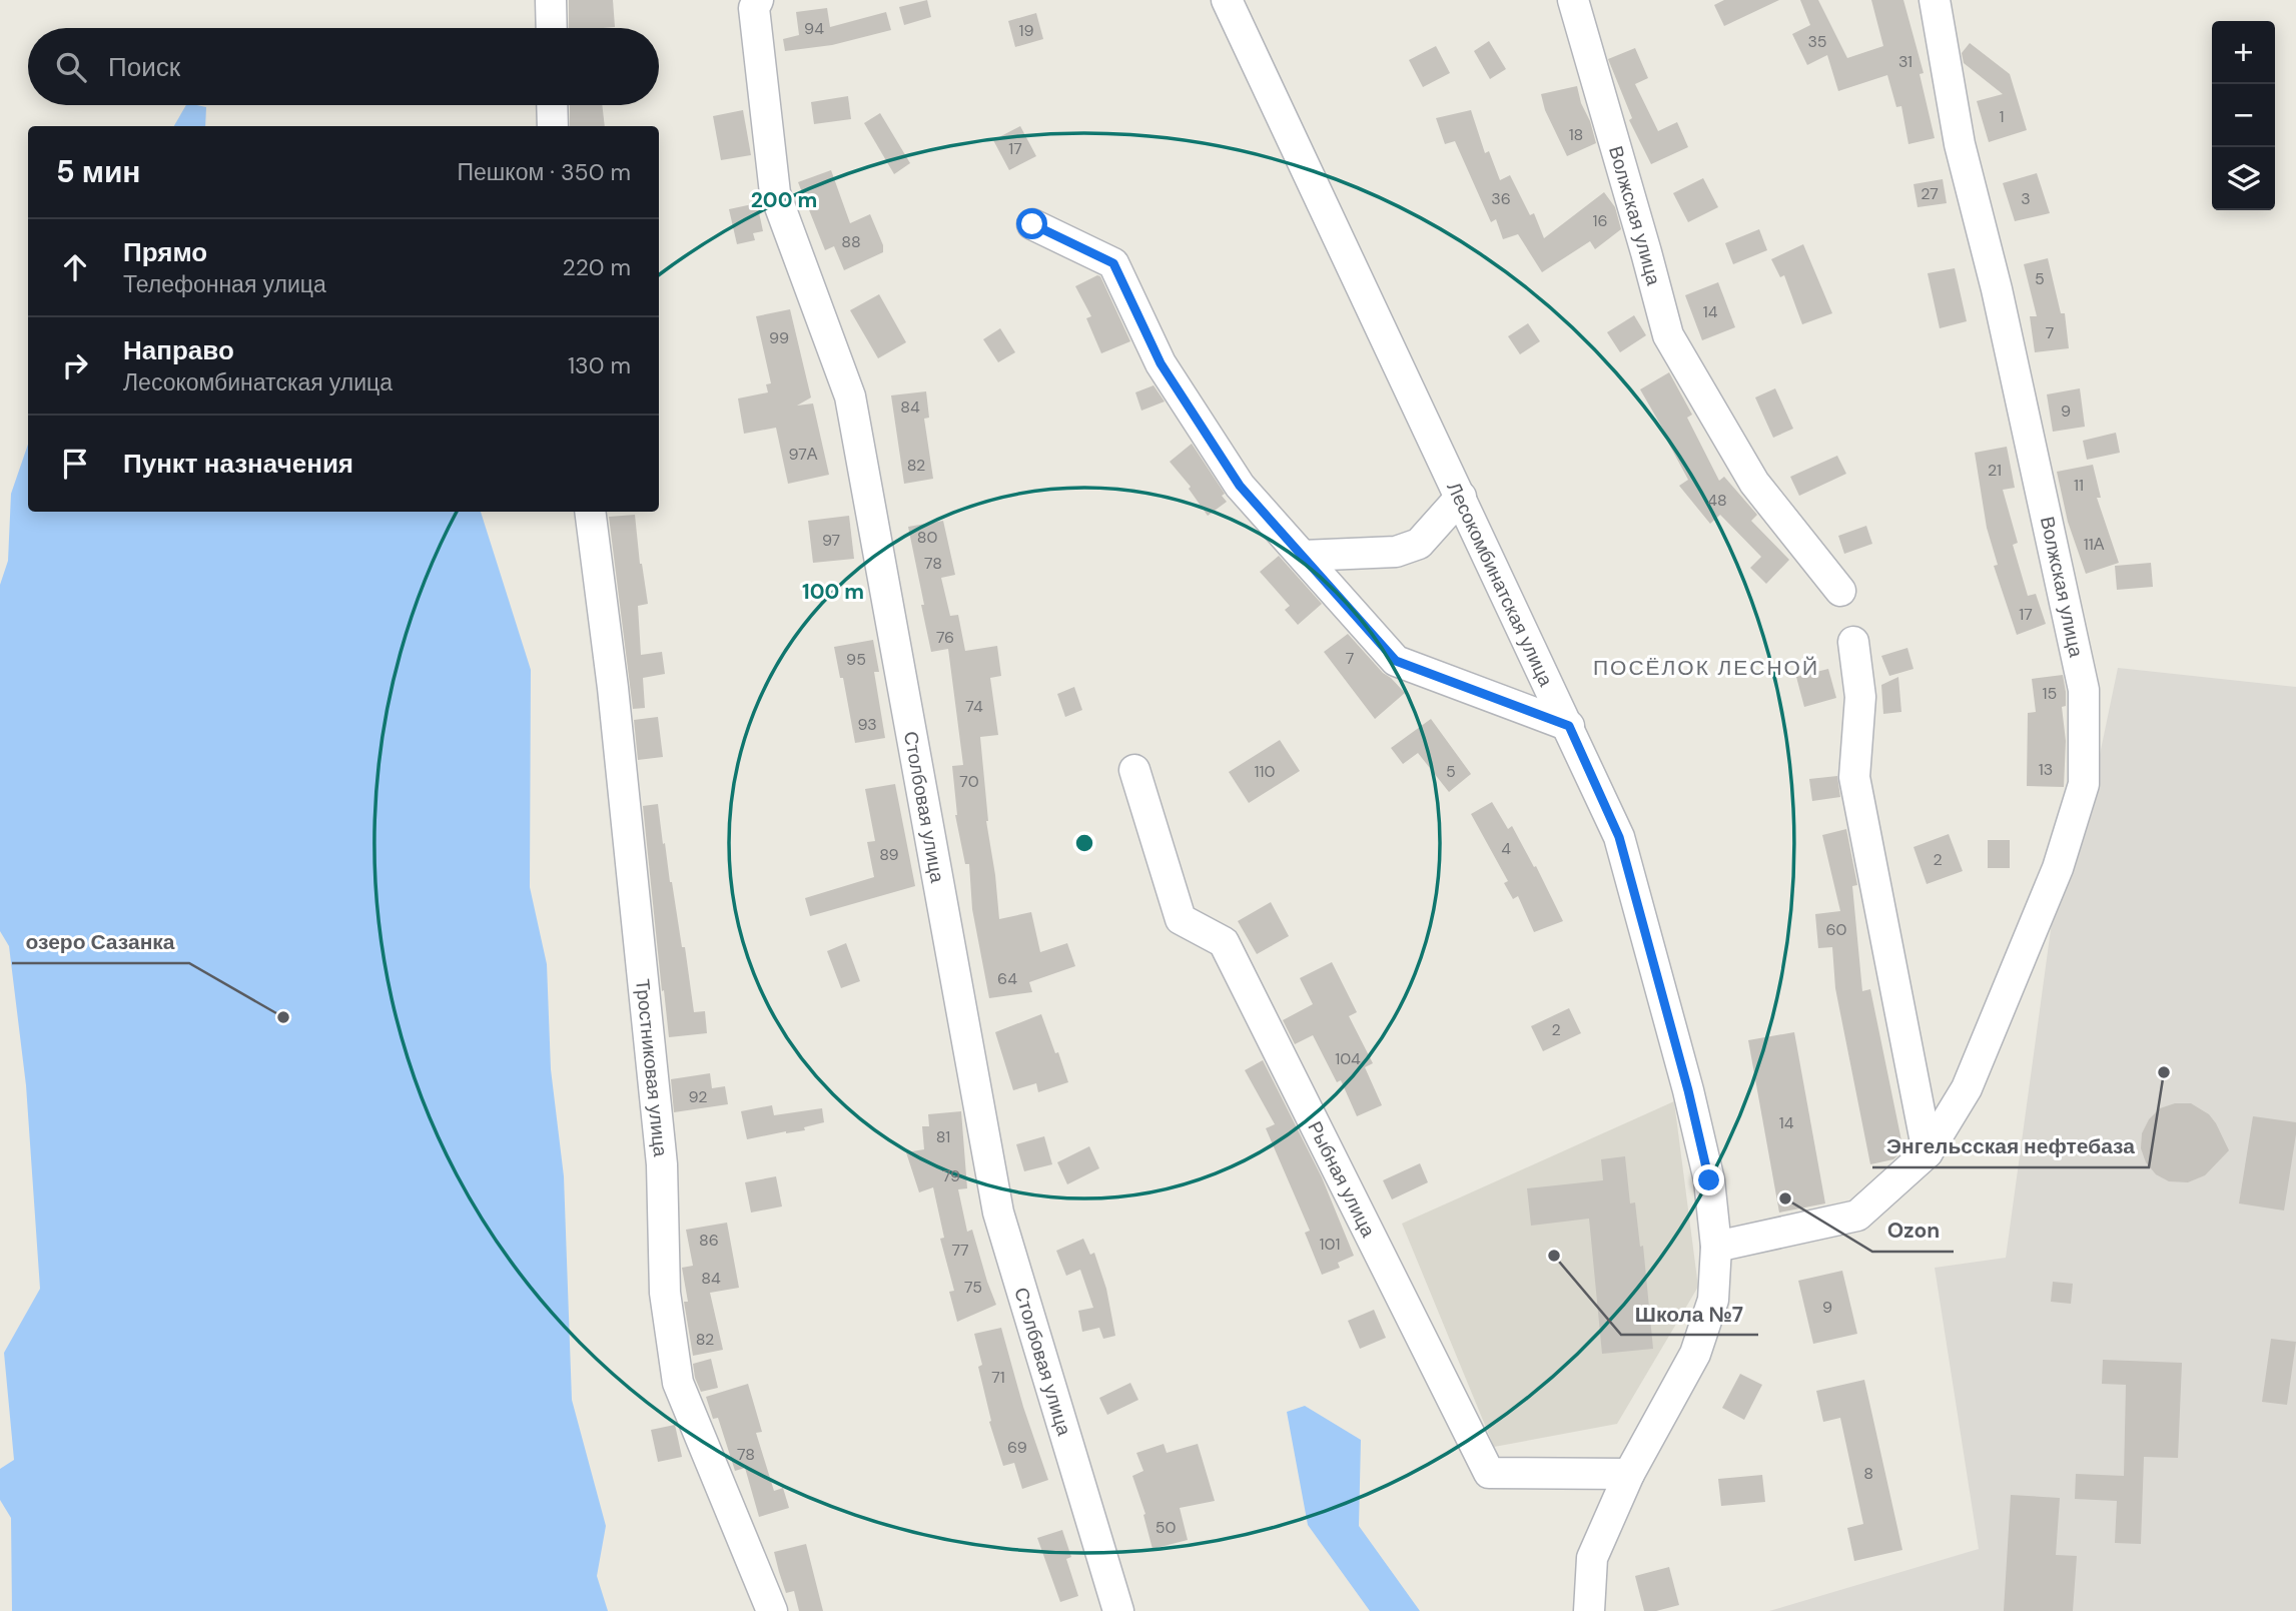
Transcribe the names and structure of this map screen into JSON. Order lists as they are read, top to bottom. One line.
{"streets":{"street":["Волжская улица","Лесокомбинатская улица","Столбовая улица","Тростниковая улица","Рыбная улица"]},"crossings":[["Волжская улица","Лесокомбинатская улица"],["Лесокомбинатская улица","Рыбная улица"]],"districts":["ПОСЁЛОК ЛЕСНОЙ"],"places":["озеро Сазанка","Энгельсская нефтебаза","Ozon","Школа №7"],"house_numbers":["94","19","35","31","1","18","17","27","36","3","16","88","5","14","7","99","84","9","97А","82","21","11","48","80","97","11А","78","17","76","7","95","15","74","93","13","110","5","70","4","89","2","60","64","2","104","92","14","81","79","86","101","77","84","75","9","82","71","69","78","8","50"],"page":{"map_buttons":["+","−"],"search":"Поиск","heading":["5 мин","Пешком · 350 m"],"list":[["Прямо","Телефонная улица","220 m"],["Направо","Лесокомбинатская улица","130 m"],"Пункт назначения"]},"rings":["200 m","100 m"]}
